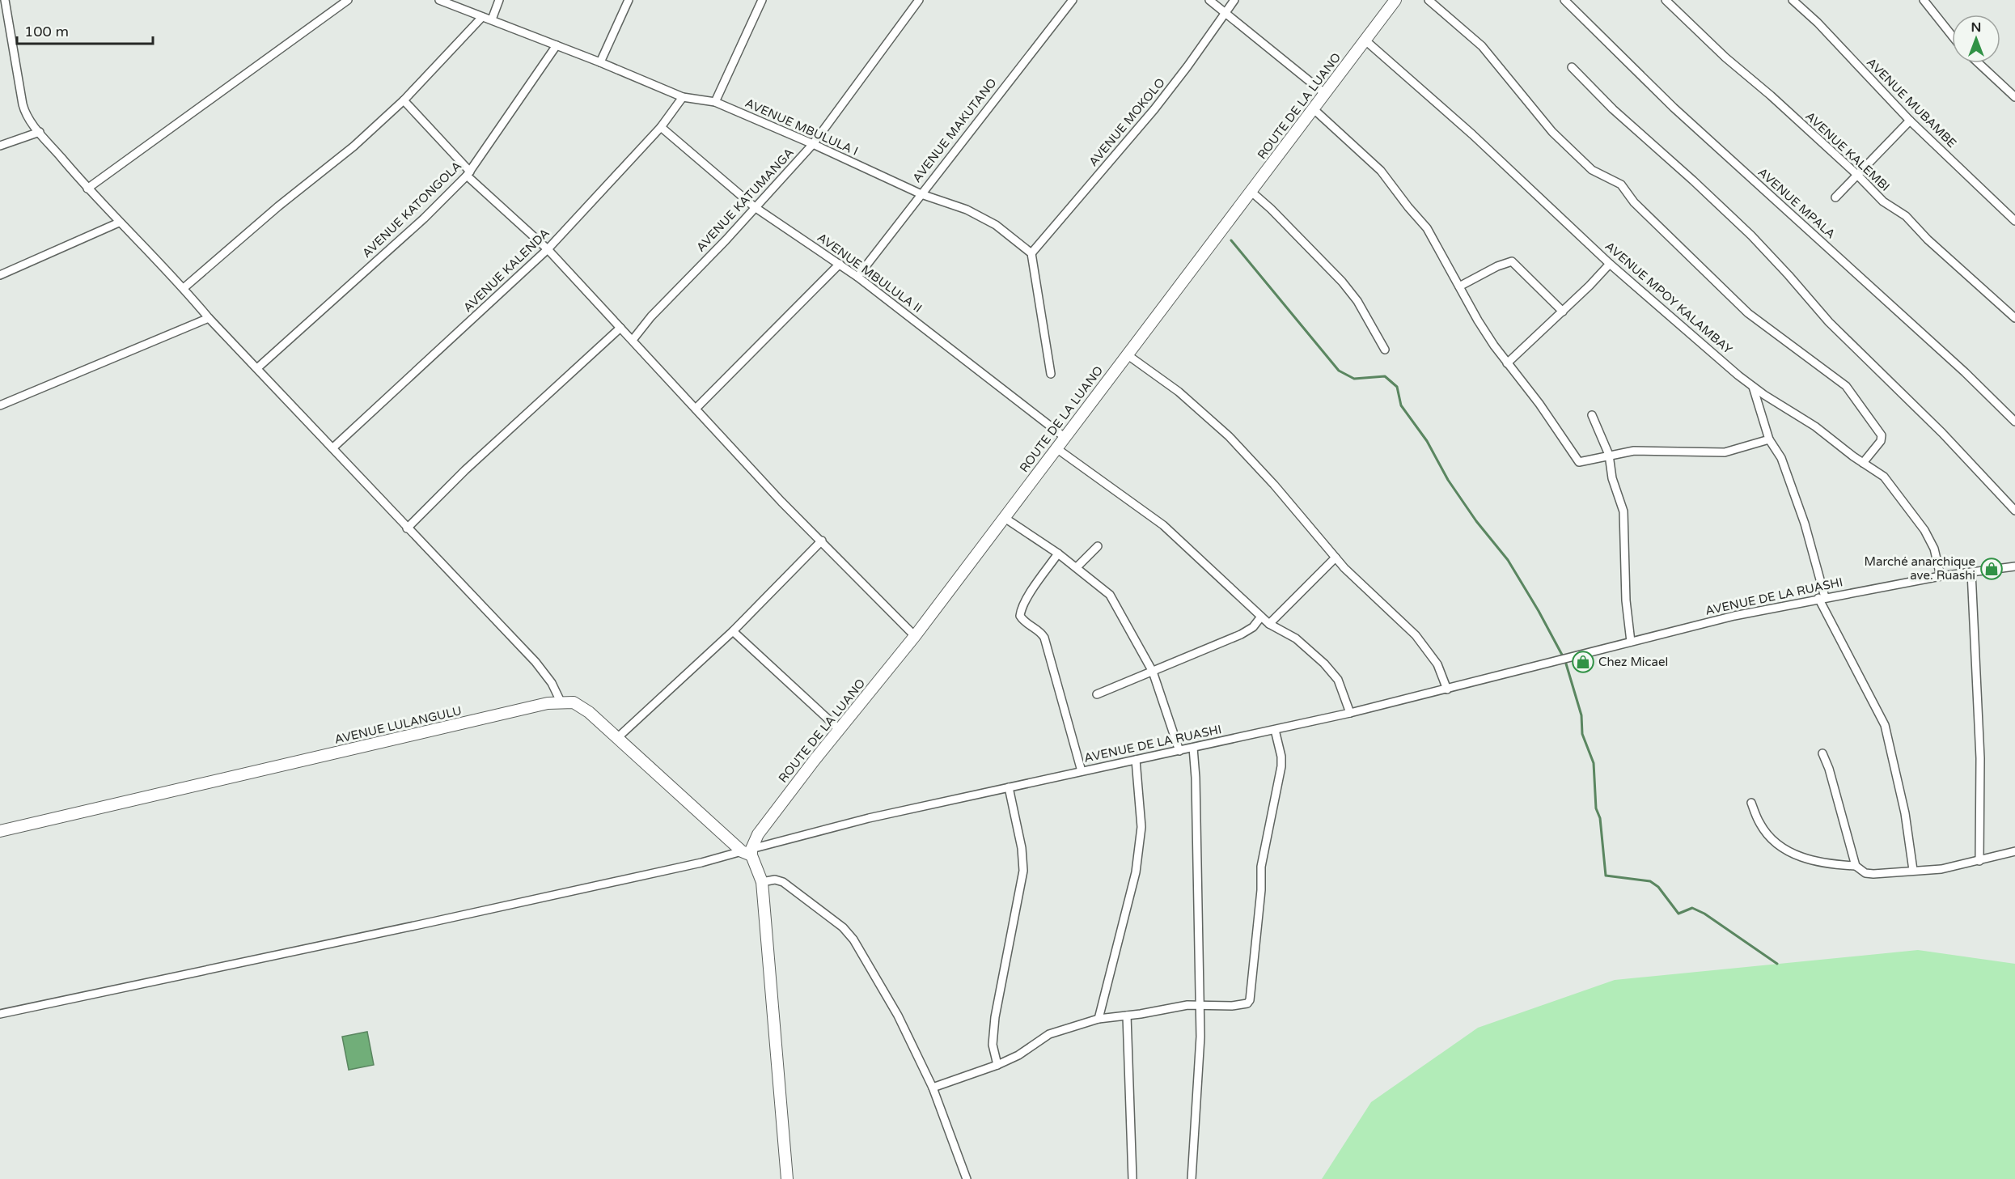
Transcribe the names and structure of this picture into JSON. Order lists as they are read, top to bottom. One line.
{"streets":{"street":["AVENUE MUBAMBE","ROUTE DE LA LUANO","AVENUE MOKOLO","AVENUE MBULULA I","AVENUE MAKUTANO","AVENUE KALEMBI","AVENUE KATUMANGA","AVENUE MPALA","AVENUE KATONGOLA","AVENUE KALENDA","AVENUE MBULULA II","AVENUE MPOY KALAMBAY","AVENUE DE LA RUASHI","AVENUE LULANGULU"]},"crossings":[["ROUTE DE LA LUANO","AVENUE MBULULA II"],["ROUTE DE LA LUANO","AVENUE MPOY KALAMBAY"],["ROUTE DE LA LUANO","AVENUE DE LA RUASHI"],["ROUTE DE LA LUANO","AVENUE LULANGULU"],["AVENUE MOKOLO","AVENUE MBULULA I"],["AVENUE MBULULA I","AVENUE MAKUTANO"],["AVENUE MBULULA I","AVENUE KATUMANGA"],["AVENUE MBULULA I","AVENUE KATONGOLA"],["AVENUE MBULULA I","AVENUE KALENDA"],["AVENUE MAKUTANO","AVENUE MBULULA II"],["AVENUE KATUMANGA","AVENUE MBULULA II"],["AVENUE KALENDA","AVENUE MBULULA II"],["AVENUE MPOY KALAMBAY","AVENUE DE LA RUASHI"],["AVENUE DE LA RUASHI","AVENUE LULANGULU"]],"places":{"shop":["Marché anarchique ave. Ruashi","Chez Micael"]},"scale_bar":"100 m","north":"top"}
